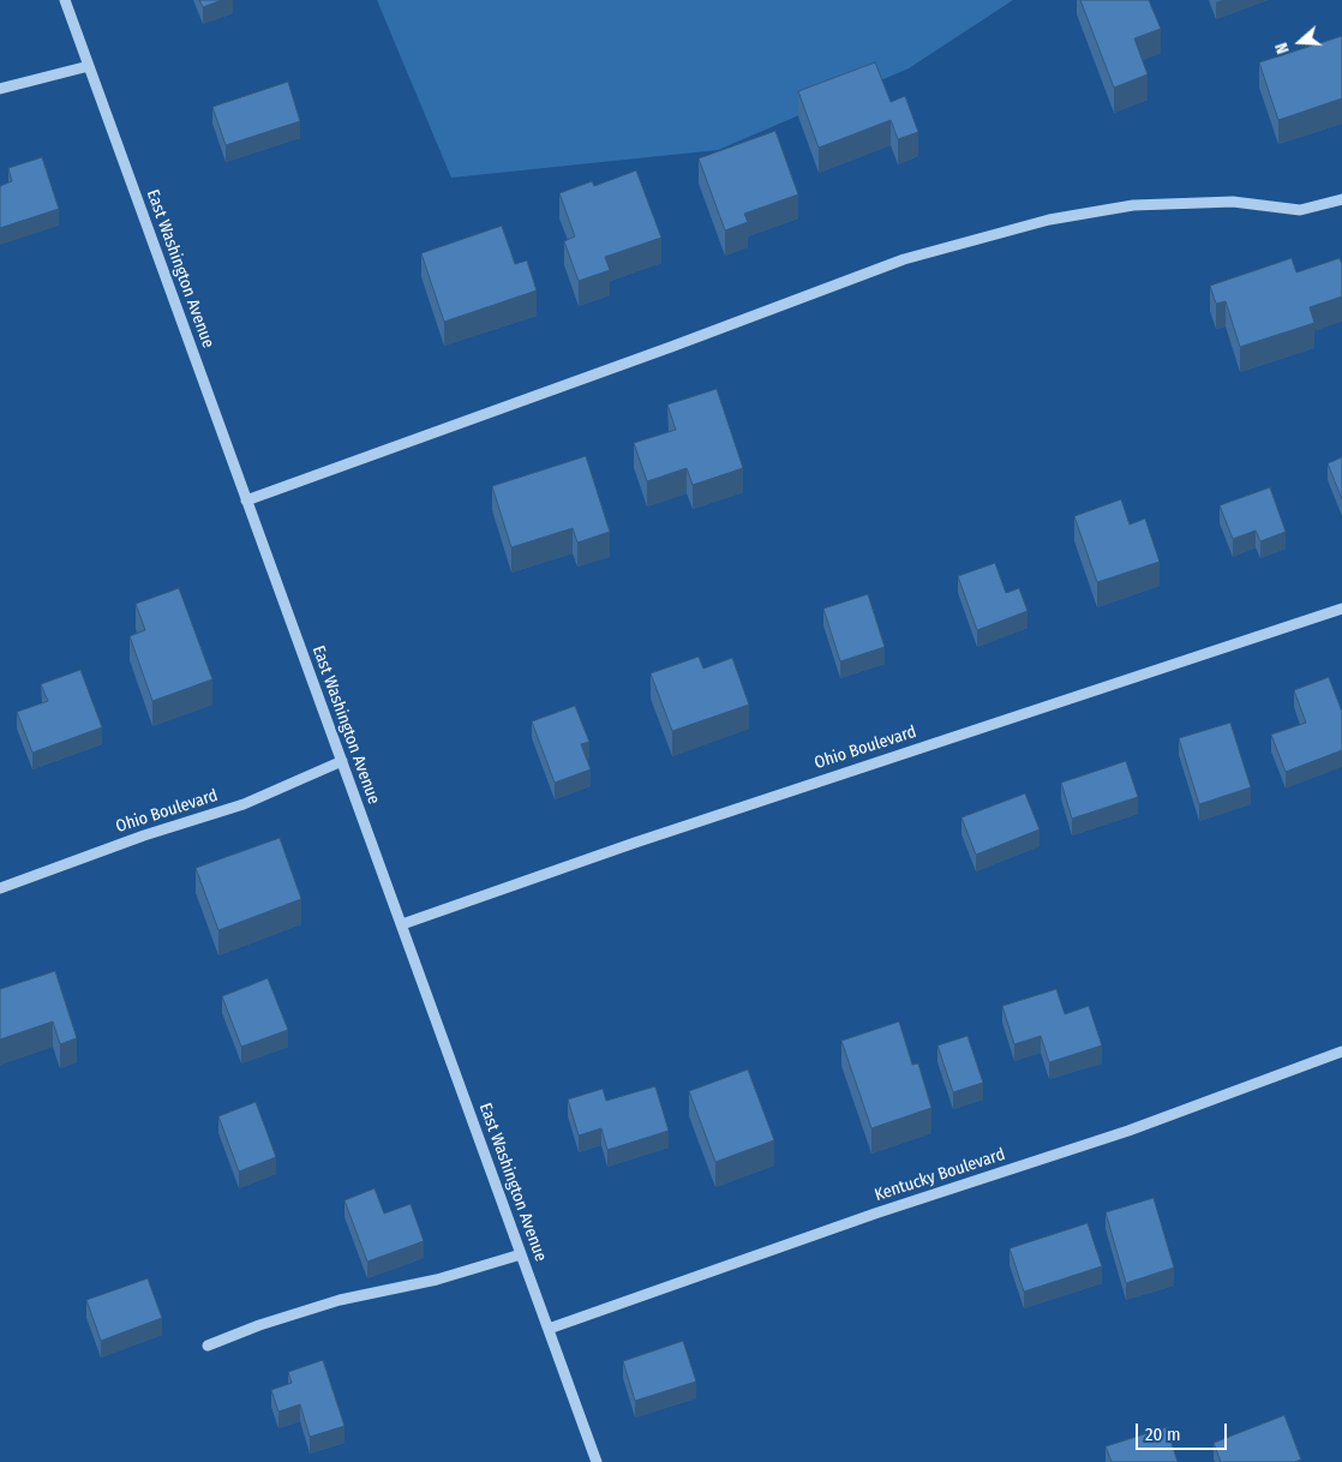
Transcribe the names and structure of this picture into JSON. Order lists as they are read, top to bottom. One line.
{"streets":{"street":["East Washington Avenue","Ohio Boulevard","Kentucky Boulevard"]},"crossings":[["East Washington Avenue","Ohio Boulevard"],["East Washington Avenue","Kentucky Boulevard"]],"scale_bar":"20 m","north":"left"}
